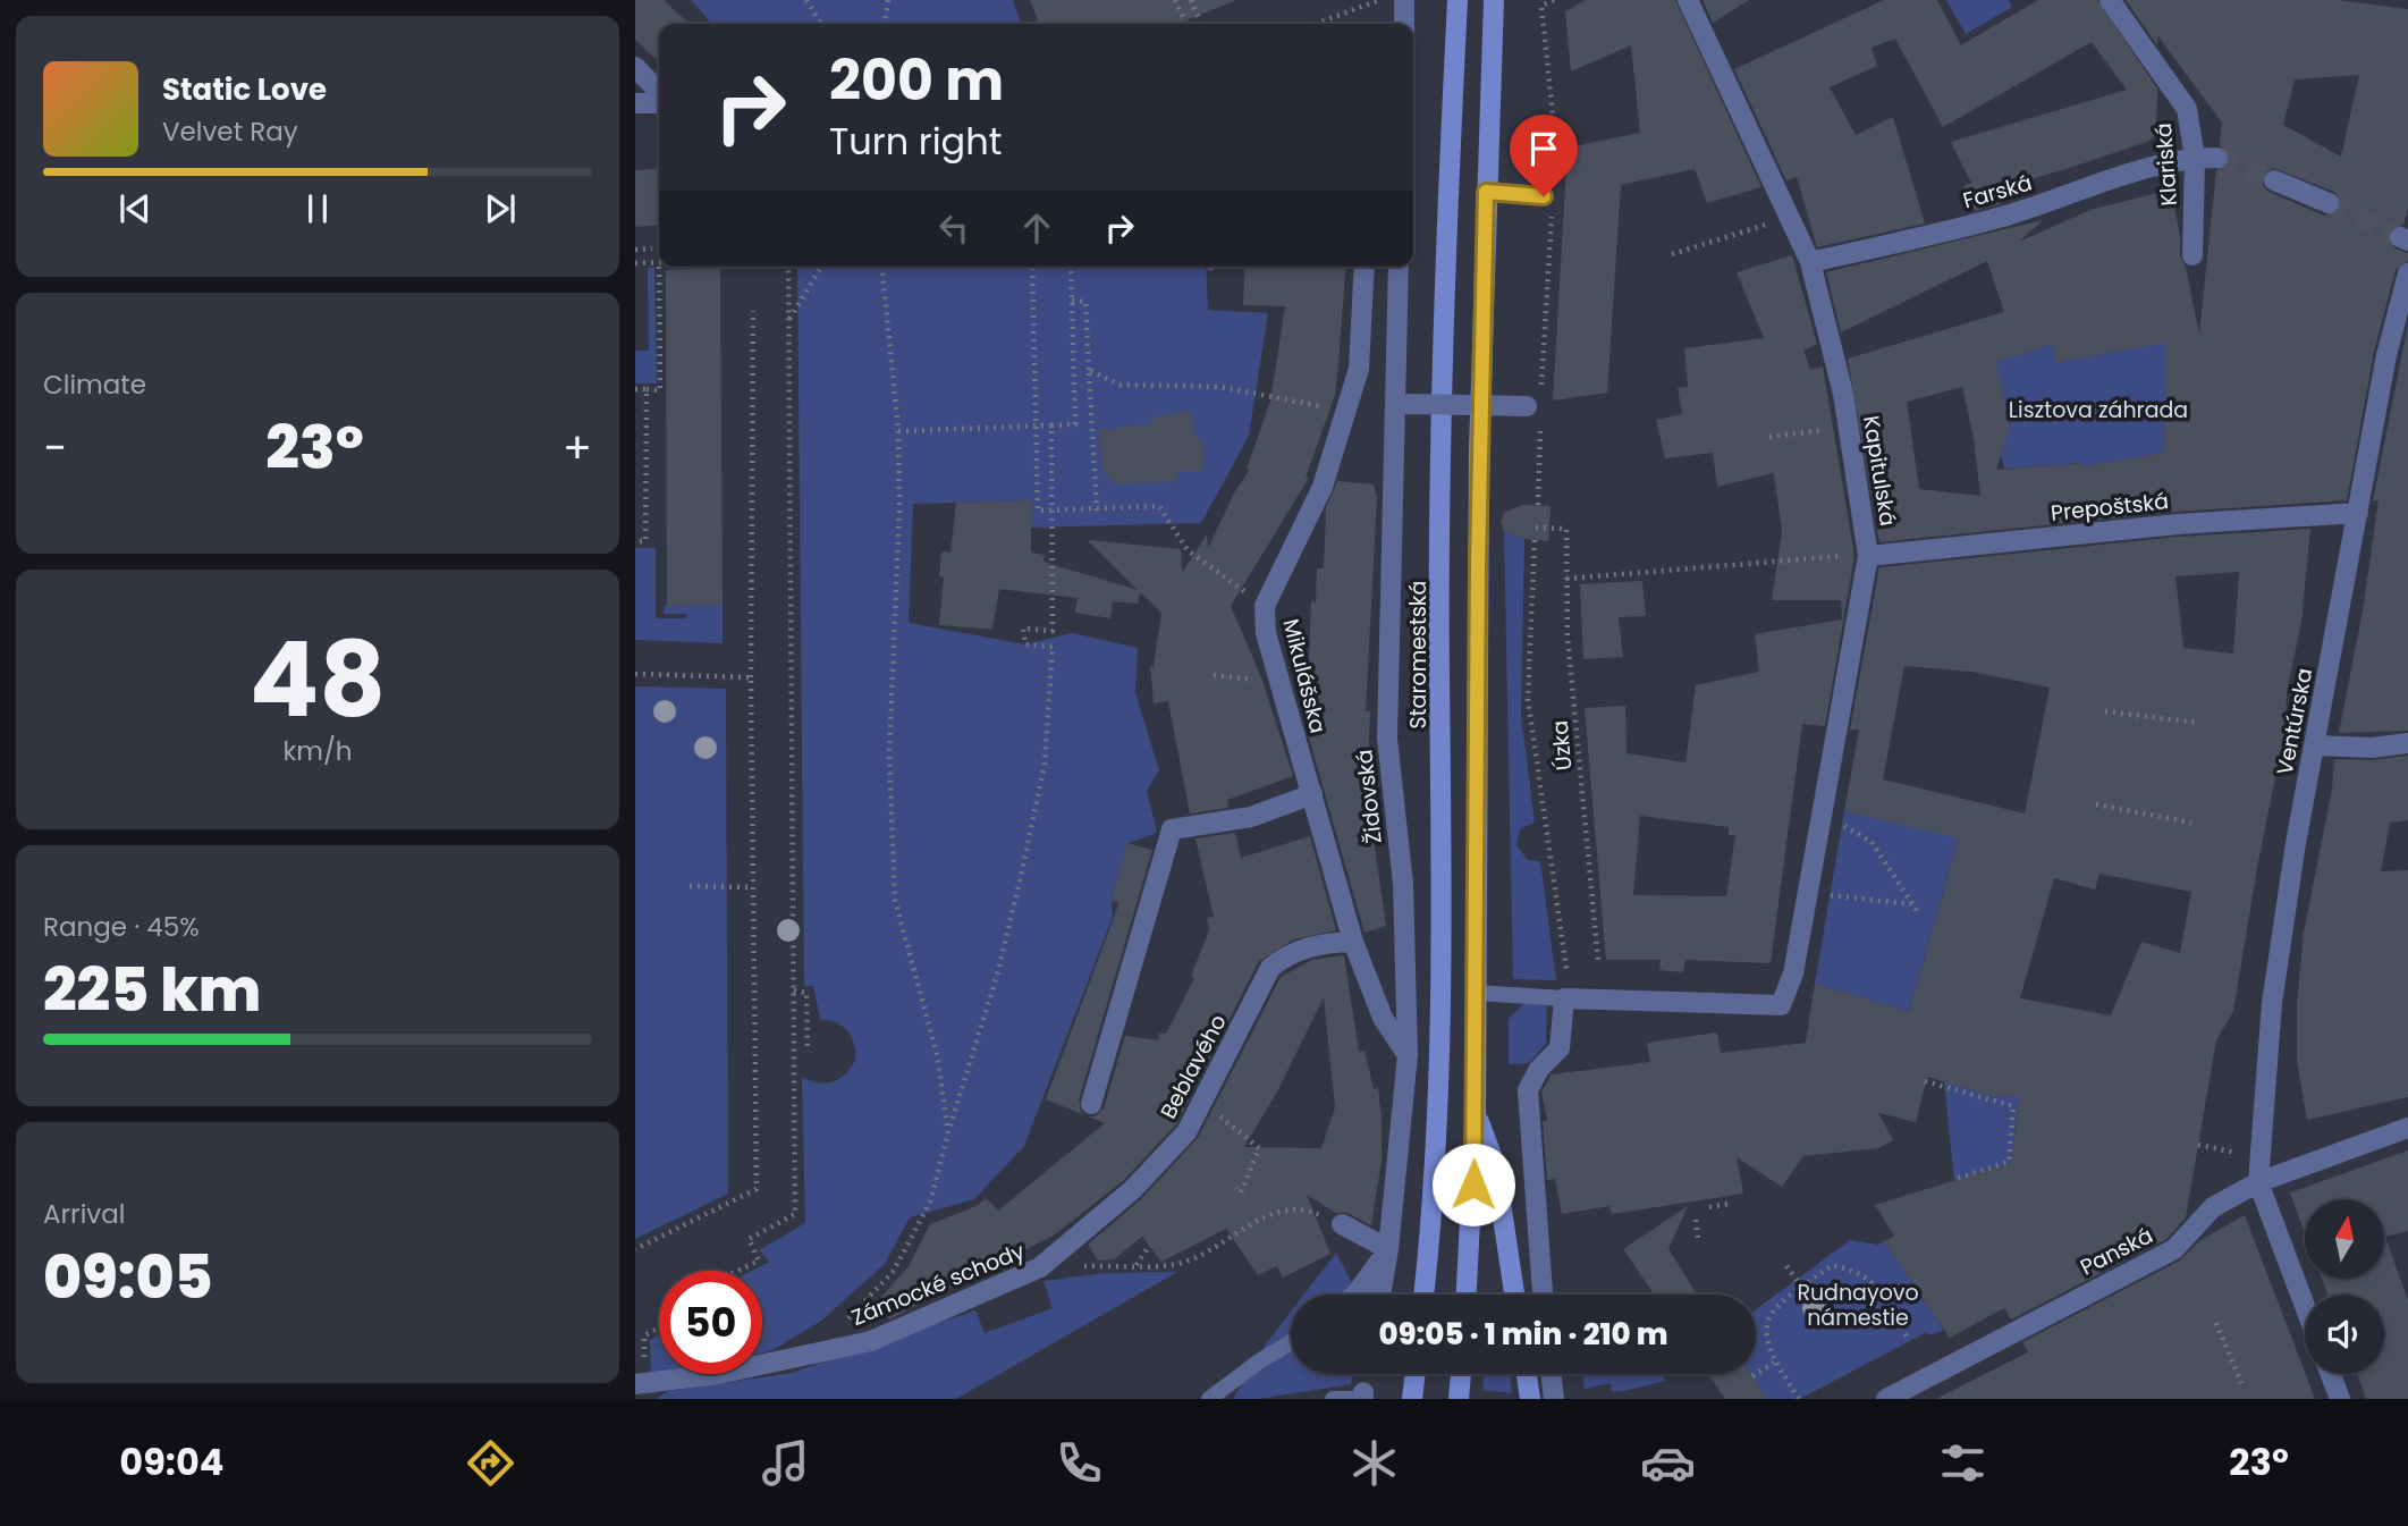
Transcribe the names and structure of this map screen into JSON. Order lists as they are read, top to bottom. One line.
{"streets":{"main road":["Staromestská"],"street":["Klariská","Farská","Kapitulská","Prepoštská","Mikulášska","Ventúrska","Židovská","Beblavého","Panská","Zámocké schody"],"path":["Úzka"]},"crossings":[["Klariská","Farská"],["Farská","Kapitulská"],["Kapitulská","Prepoštská"],["Prepoštská","Ventúrska"],["Mikulášska","Židovská"],["Mikulášska","Beblavého"],["Ventúrska","Panská"],["Beblavého","Zámocké schody"]],"parks":["Lisztova záhrada","Rudnayovo námestie"],"north":"top","page":{"turn":["200 m","Turn right"],"song":["Static Love","Velvet Ray"],"tile":["Climate",["48","km/h"],["Range · 45%","225 km"],["Arrival","09:05"]],"heat":["−","23°","+"],"limit":"50","trip":"09:05 · 1 min · 210 m","tabs":["09:04","23°"]}}
